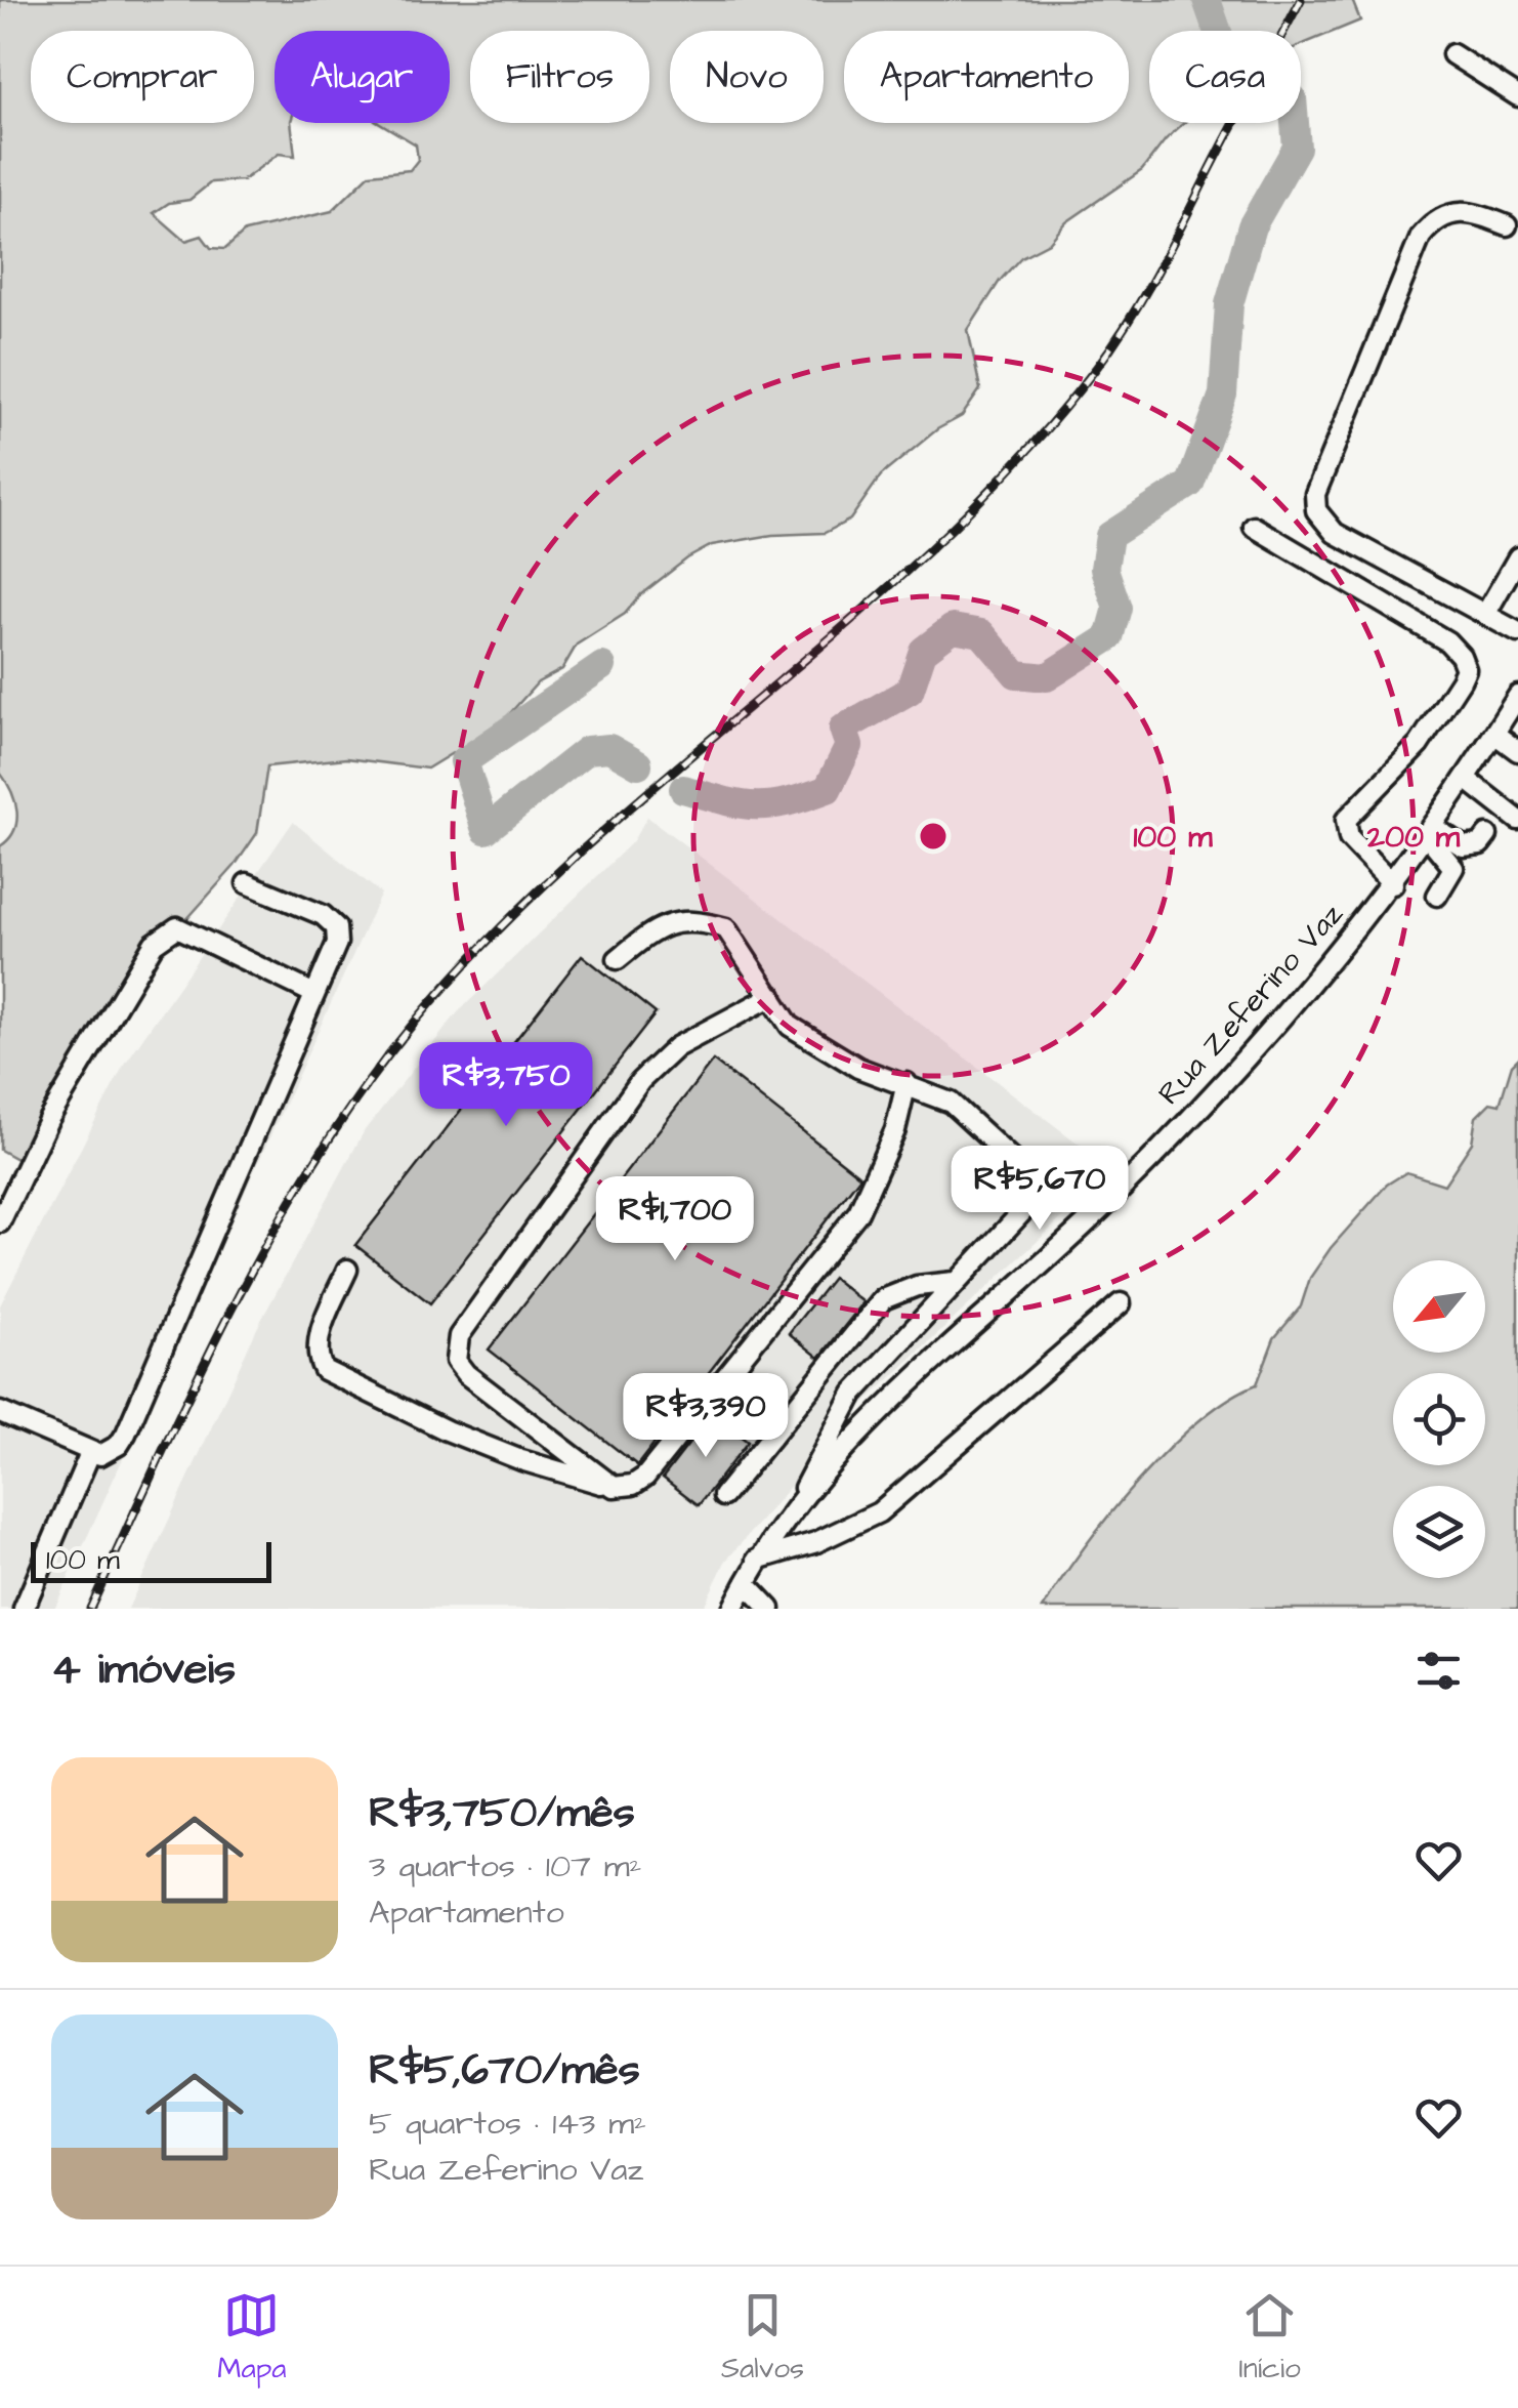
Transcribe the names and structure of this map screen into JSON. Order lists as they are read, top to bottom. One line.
{"streets":{"street":["Rua Zeferino Vaz"]},"scale_bar":"100 m","north":"bottom left","page":{"chip":["Comprar","Alugar","Filtros","Novo","Apartamento","Casa"],"price":["R$3,750","R$5,670","R$1,700","R$3,390"],"scale":"100 m","heading":"4 imóveis","list":[{"name":"R$3,750/mês","note":"3 quartos · 107 m² · Apartamento"},{"name":"R$5,670/mês","note":"5 quartos · 143 m² · Rua Zeferino Vaz"}],"tabs":["Mapa","Salvos","Início"]},"rings":["100 m","200 m"]}
